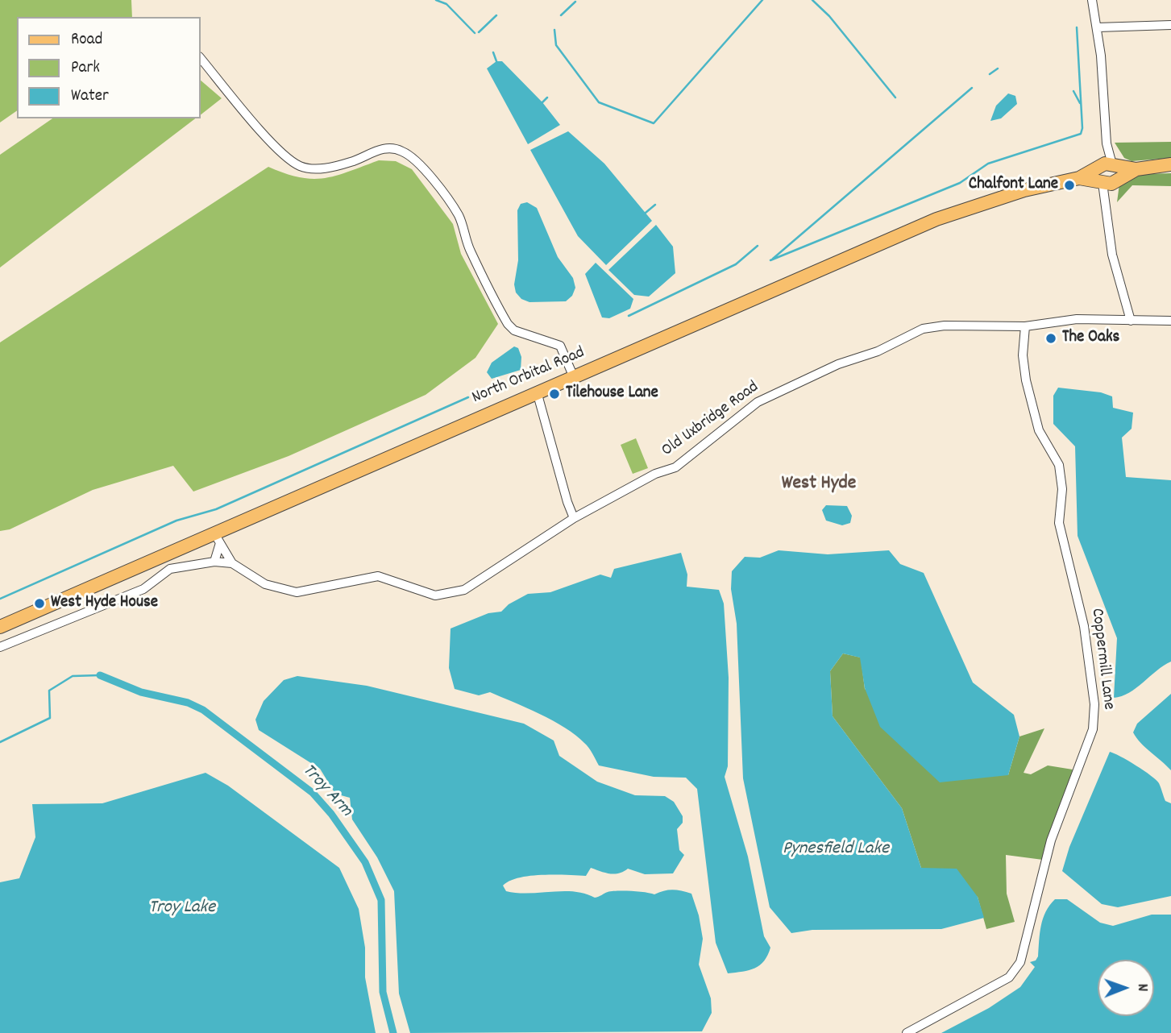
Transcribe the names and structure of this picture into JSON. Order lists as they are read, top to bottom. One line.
{"streets":{"main road":["North Orbital Road"],"street":["Old Uxbridge Road","Coppermill Lane"]},"crossings":[["North Orbital Road","Old Uxbridge Road"],["Old Uxbridge Road","Coppermill Lane"]],"districts":["West Hyde"],"water":["Troy Arm","Pynesfield Lake","Troy Lake"],"places":["Chalfont Lane","The Oaks","Tilehouse Lane","West Hyde House"],"legend":["Road","Park","Water"],"north":"right"}
